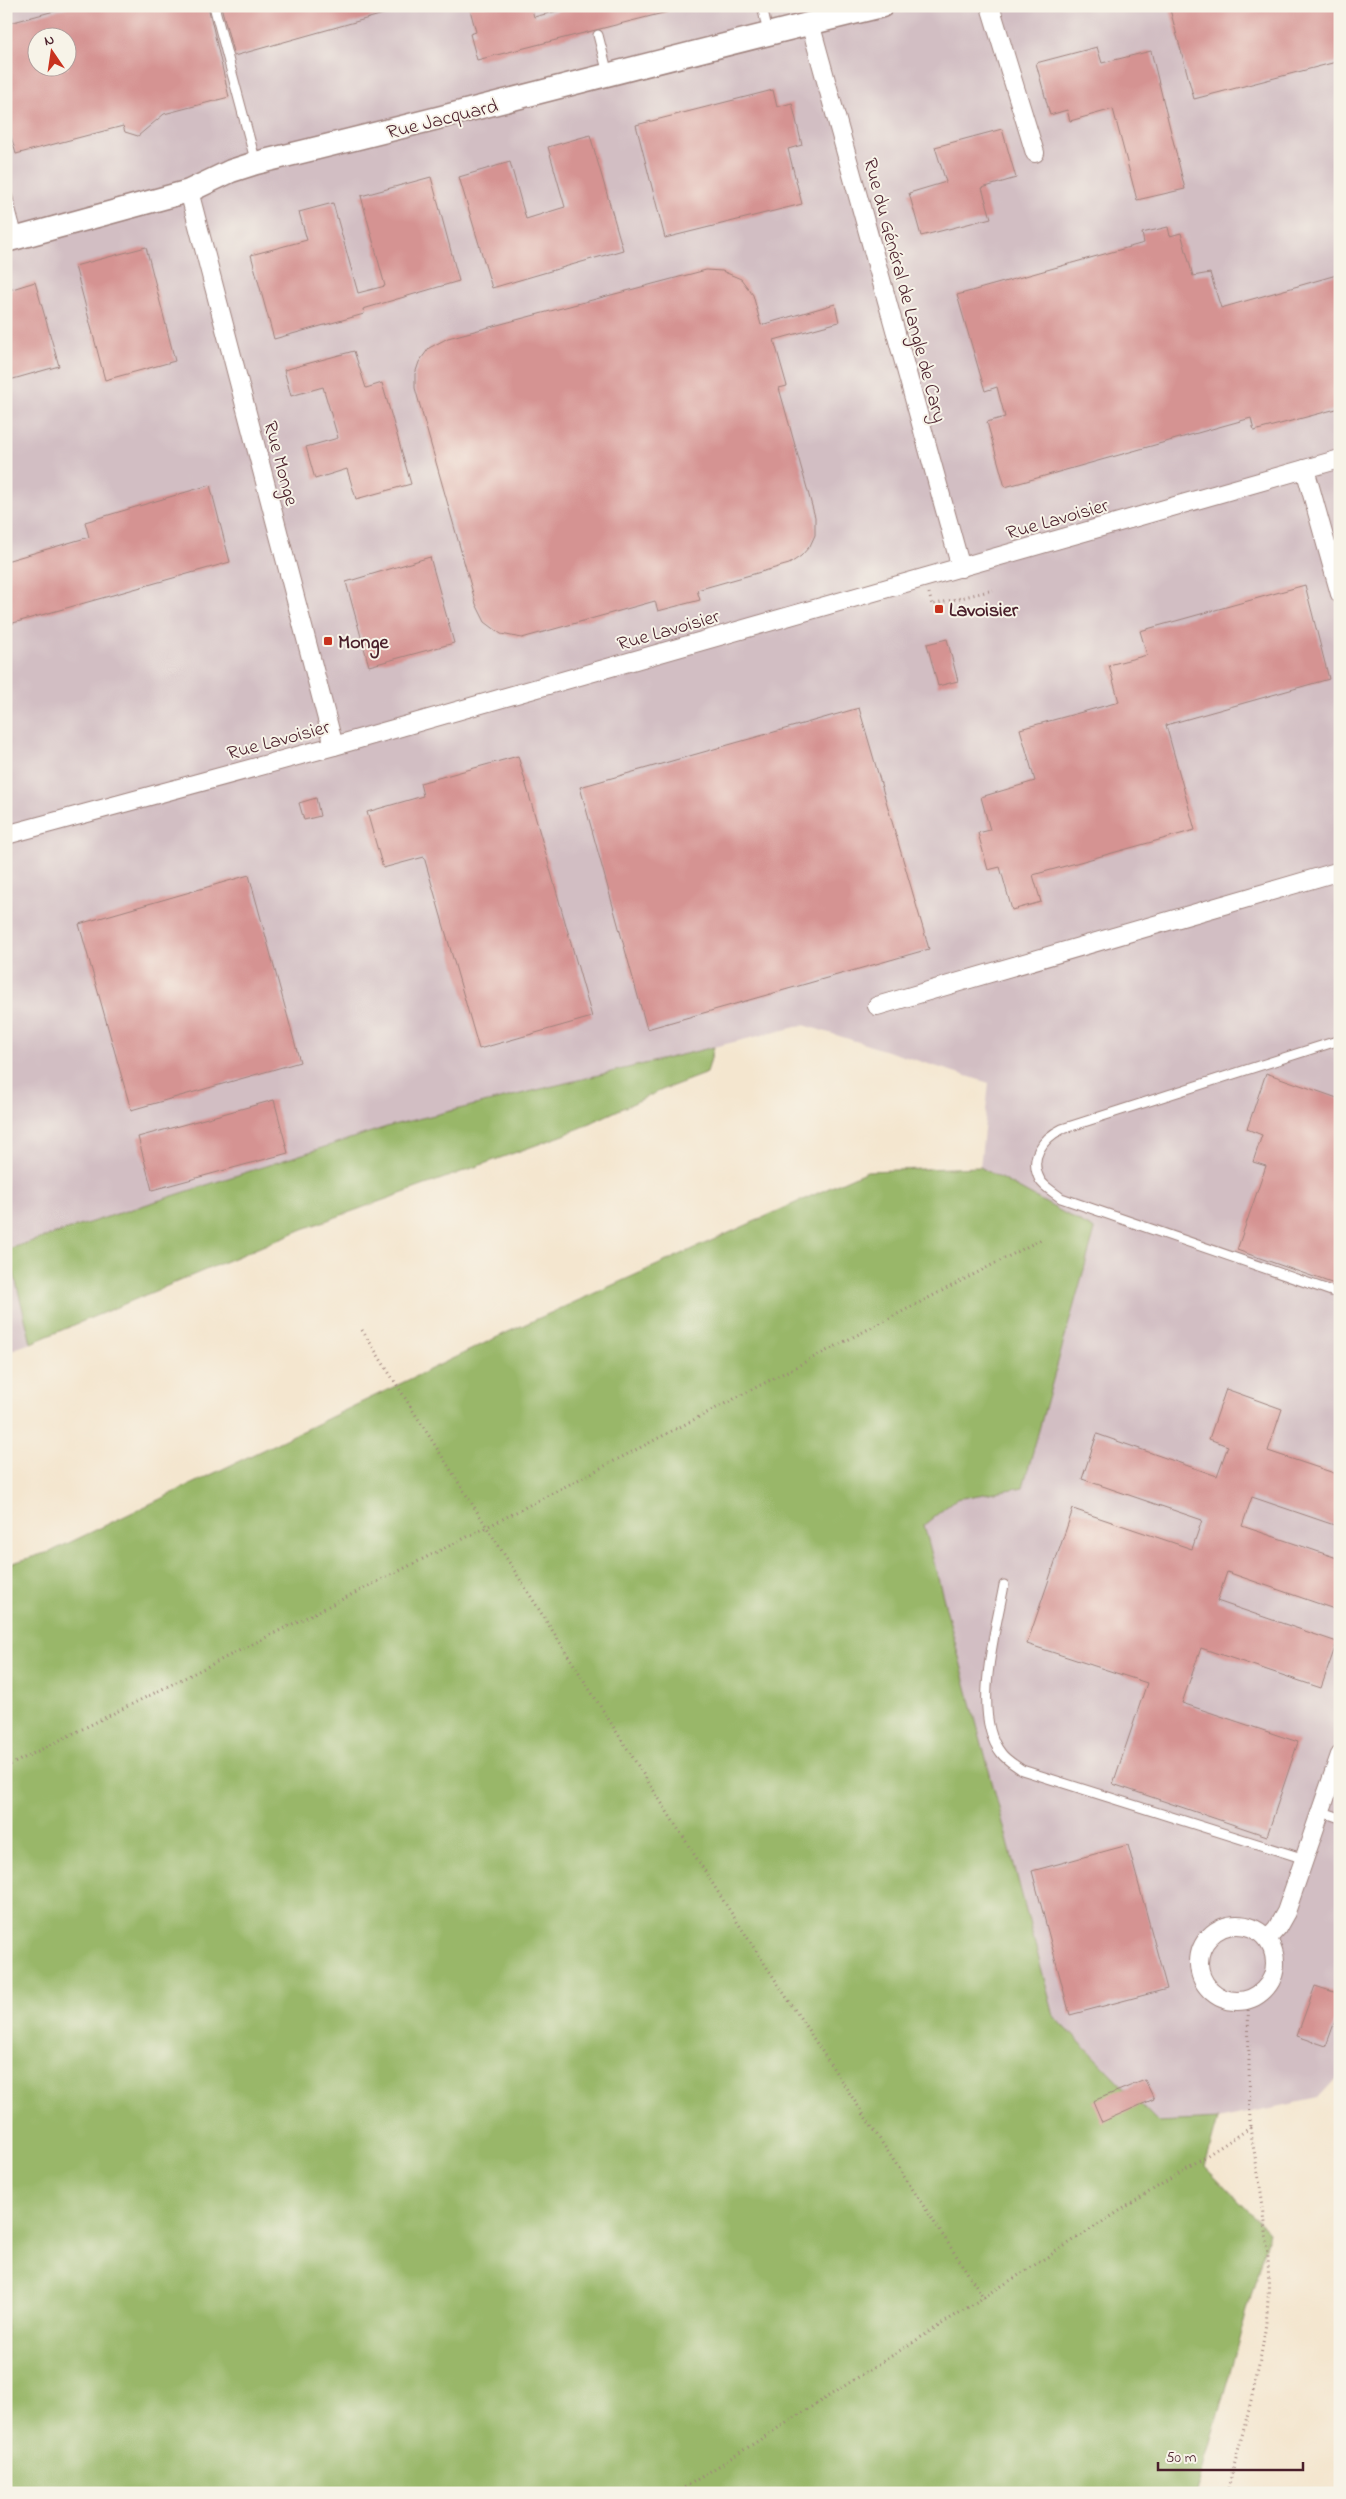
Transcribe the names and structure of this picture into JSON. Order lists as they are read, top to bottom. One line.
{"streets":{"street":["Rue Jacquard","Rue du Général de Langle de Cary","Rue Monge","Rue Lavoisier"]},"crossings":[["Rue Jacquard","Rue du Général de Langle de Cary"],["Rue Jacquard","Rue Monge"],["Rue du Général de Langle de Cary","Rue Lavoisier"],["Rue Monge","Rue Lavoisier"]],"places":{"transit":["Lavoisier","Monge"]},"scale_bar":"50 m","north":"top"}
